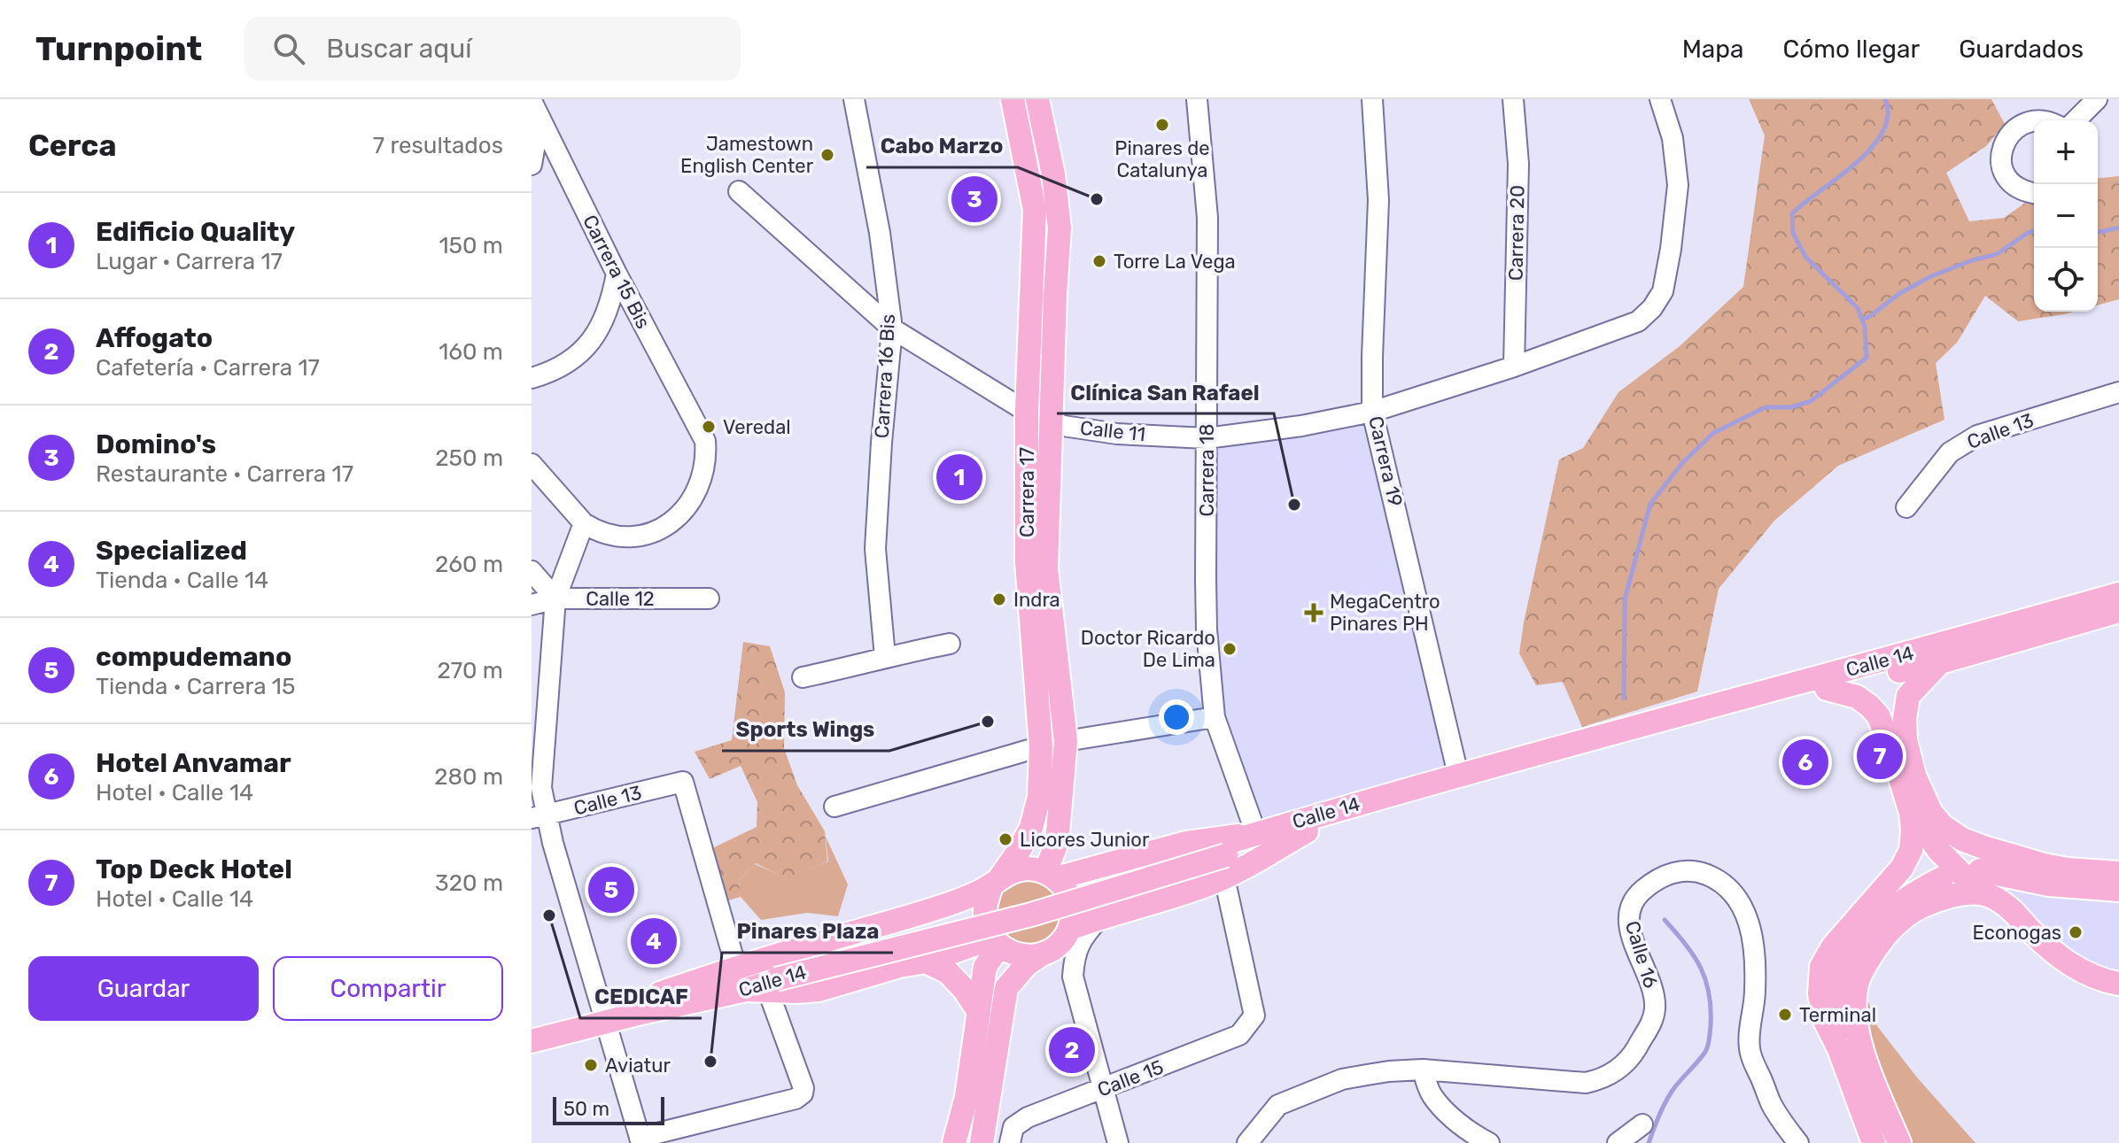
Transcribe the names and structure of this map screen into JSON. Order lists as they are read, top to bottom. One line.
{"streets":{"main road":["Carrera 17","Calle 14"],"street":["Carrera 20","Carrera 15 Bis","Carrera 16 Bis","Calle 11","Calle 13","Carrera 19","Carrera 18","Calle 12","Calle 16","Calle 15"]},"crossings":[["Carrera 20","Calle 11"],["Carrera 16 Bis","Calle 11"],["Calle 11","Carrera 19"],["Calle 11","Carrera 18"],["Calle 11","Carrera 17"],["Carrera 19","Calle 14"],["Carrera 18","Calle 14"],["Calle 14","Calle 15"]],"places":{"other":["Pinares de Catalunya","Jamestown English Center","Cabo Marzo","Torre La Vega","Veredal","Clínica San Rafael","Indra","Doctor Ricardo De Lima","Sports Wings","Licores Junior","CEDICAF","Econogas","Terminal","Pinares Plaza","Aviatur"],"health":["MegaCentro Pinares PH"]},"scale_bar":"50 m","page":{"header":"Turnpoint","search":"Buscar aquí","nav":["Mapa","Cómo llegar","Guardados"],"heading":["Cerca","7 resultados"],"map_buttons":["+","−"],"pins":["3","1","7","6","5","4","2"],"list":[{"mark":"1","name":"Edificio Quality","note":"Lugar · Carrera 17","value":"150 m"},{"mark":"2","name":"Affogato","note":"Cafetería · Carrera 17","value":"160 m"},{"mark":"3","name":"Domino's","note":"Restaurante · Carrera 17","value":"250 m"},{"mark":"4","name":"Specialized","note":"Tienda · Calle 14","value":"260 m"},{"mark":"5","name":"compudemano","note":"Tienda · Carrera 15","value":"270 m"},{"mark":"6","name":"Hotel Anvamar","note":"Hotel · Calle 14","value":"280 m"},{"mark":"7","name":"Top Deck Hotel","note":"Hotel · Calle 14","value":"320 m"}],"buttons":["Guardar","Compartir"],"scale":"50 m"}}
